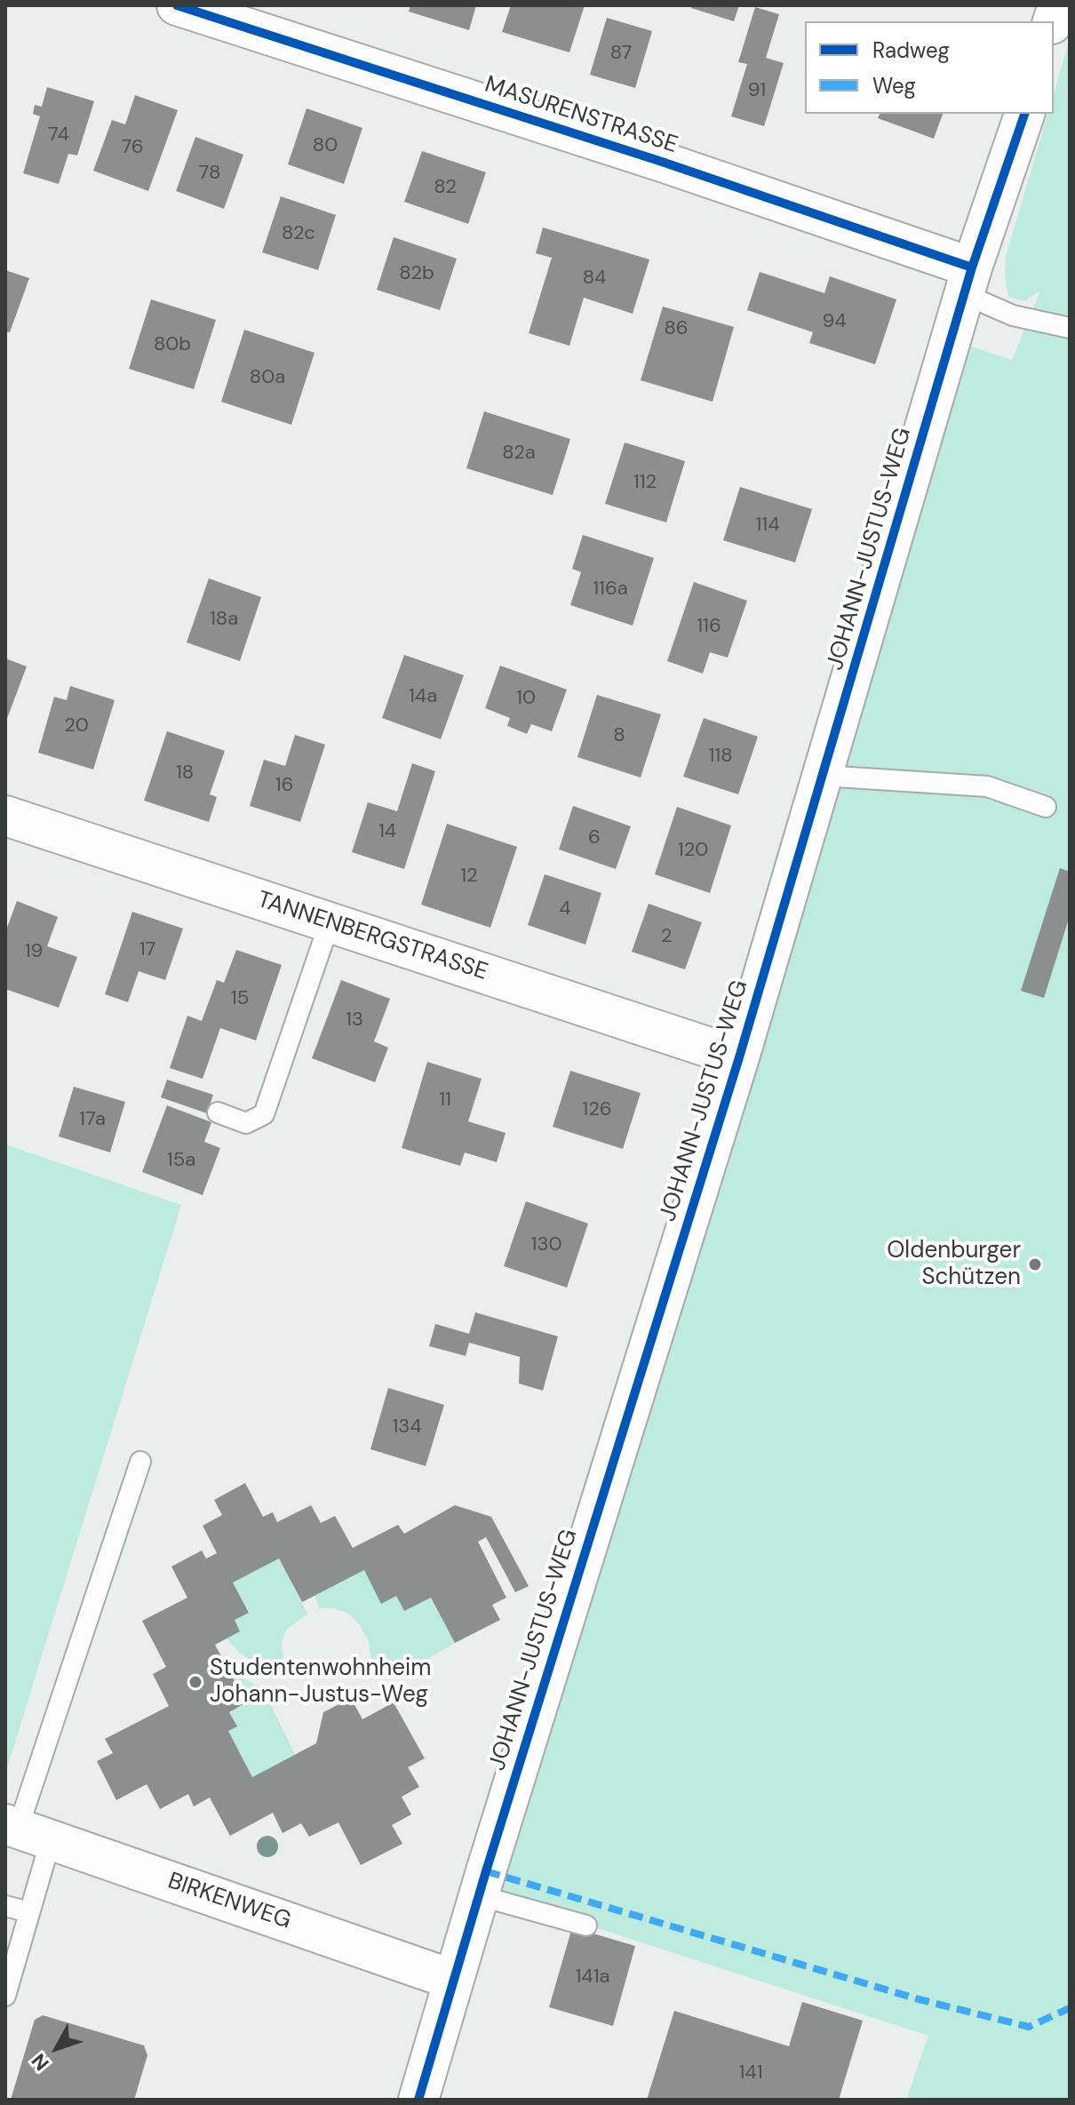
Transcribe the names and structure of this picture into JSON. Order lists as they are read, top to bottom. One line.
{"streets":{"street":["MASURENSTRASSE","JOHANN-JUSTUS-WEG","TANNENBERGSTRASSE","BIRKENWEG"]},"crossings":[["MASURENSTRASSE","JOHANN-JUSTUS-WEG"],["JOHANN-JUSTUS-WEG","TANNENBERGSTRASSE"],["JOHANN-JUSTUS-WEG","BIRKENWEG"]],"places":["Oldenburger Schützen","Studentenwohnheim Johann-Justus-Weg"],"house_numbers":["87","91","74","80","76","78","82","82c","82b","84","94","86","80b","80a","82a","112","114","116a","18a","116","14a","10","20","8","118","18","16","14","6","120","12","4","2","17","19","15","13","11","126","17a","15a","130","134","141a","141"],"legend":["Radweg","Weg"],"north":"bottom left"}
